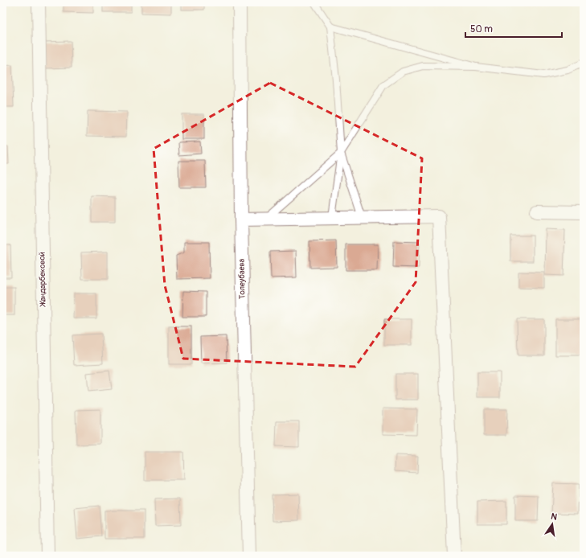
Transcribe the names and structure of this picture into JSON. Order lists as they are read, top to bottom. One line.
{"streets":{"street":["Жандарбековой","Толеубаева"]},"scale_bar":"50 m","north":"top"}
